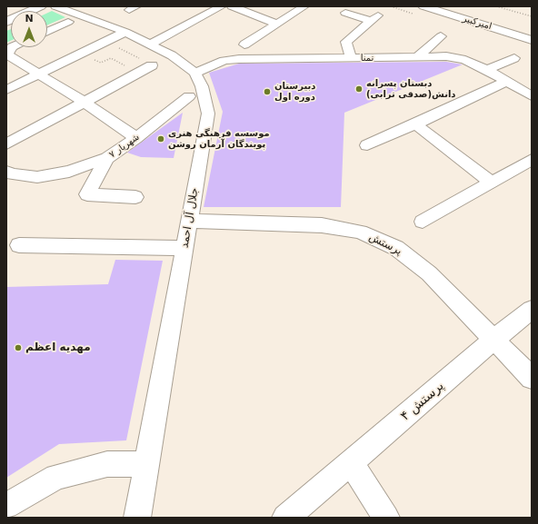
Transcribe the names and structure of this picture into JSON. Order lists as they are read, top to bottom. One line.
{"streets":{"main road":["امیرکبیر"],"street":["تمنا","شهریار ۷","جلال آل احمد","پرستش","پرستش ۴"]},"crossings":[["تمنا","جلال آل احمد"],["جلال آل احمد","پرستش"],["پرستش","پرستش ۴"]],"places":["دبستان پسرانه دانش(صدقی ترابی)","دبیرستان دوره اول","موسسه فرهنگی هنری پویندگان آرمان روشن","مهدیه اعظم"],"north":"top"}
